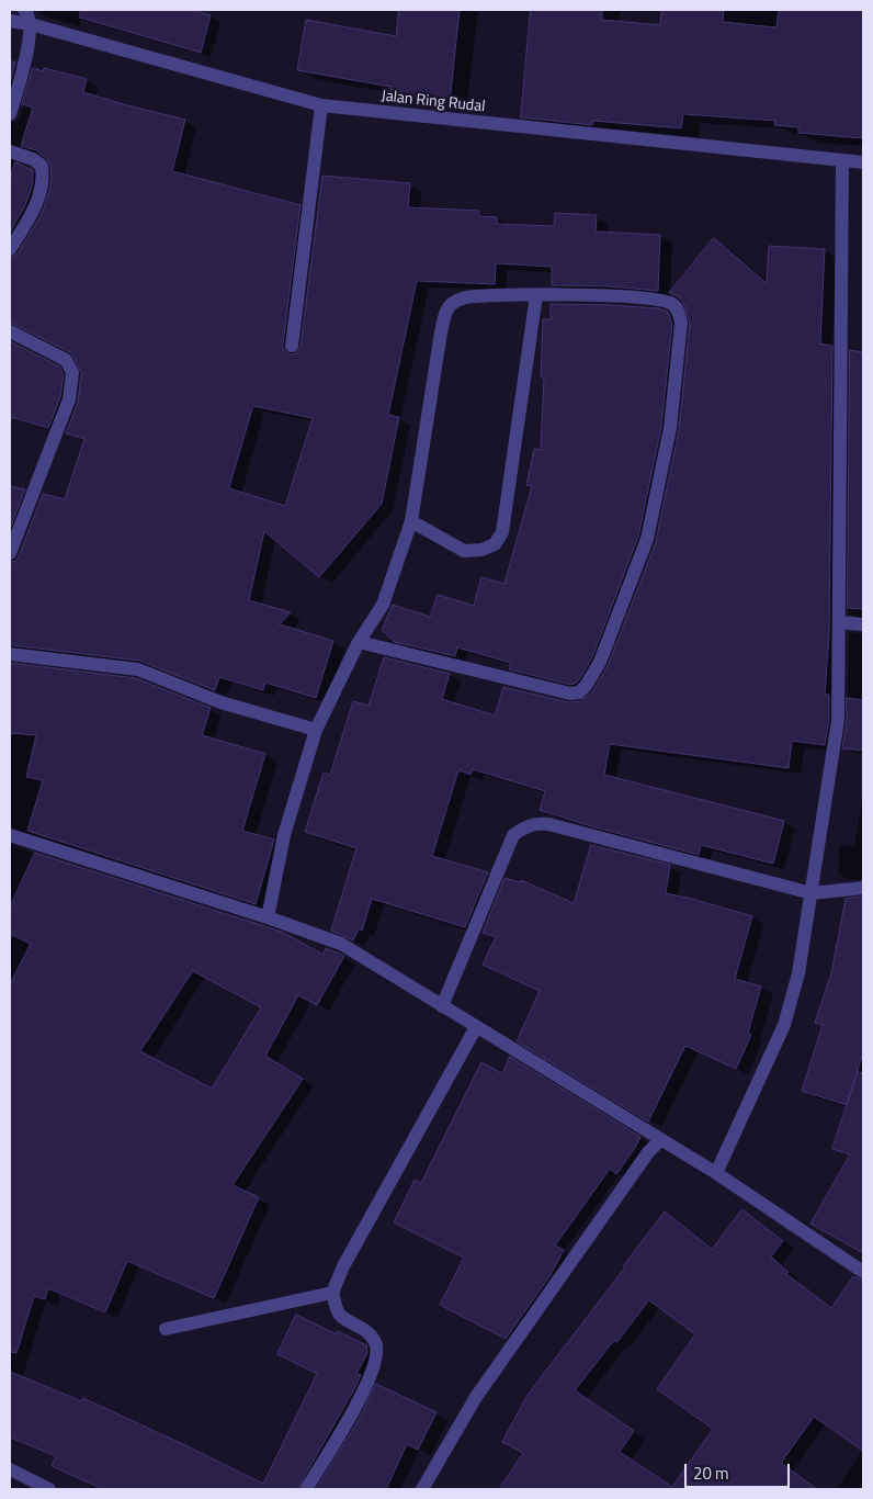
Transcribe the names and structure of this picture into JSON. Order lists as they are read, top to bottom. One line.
{"streets":{"street":["Jalan Ring Rudal"]},"scale_bar":"20 m"}
